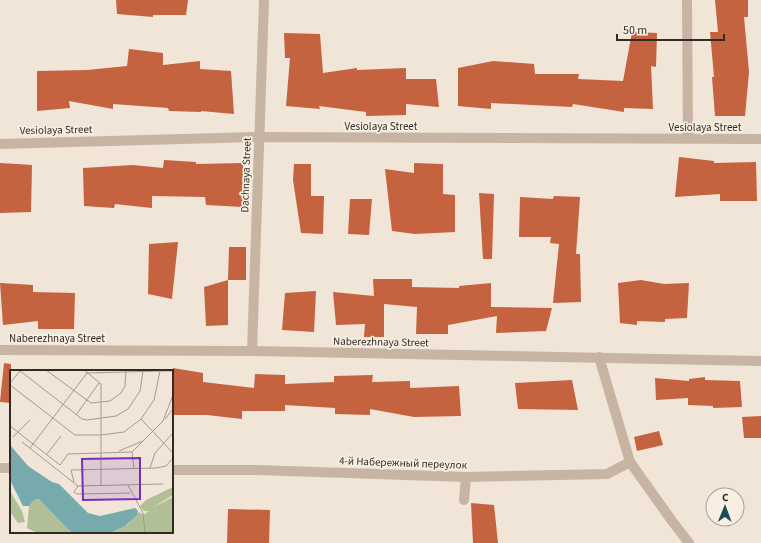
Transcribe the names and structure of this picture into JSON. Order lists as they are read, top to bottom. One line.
{"streets":{"street":["Vesiolaya Street","Dachnaya Street","Naberezhnaya Street","4-й Набережный переулок"]},"crossings":[["Vesiolaya Street","Dachnaya Street"],["Dachnaya Street","Naberezhnaya Street"]],"scale_bar":"50 m","north":"top"}
